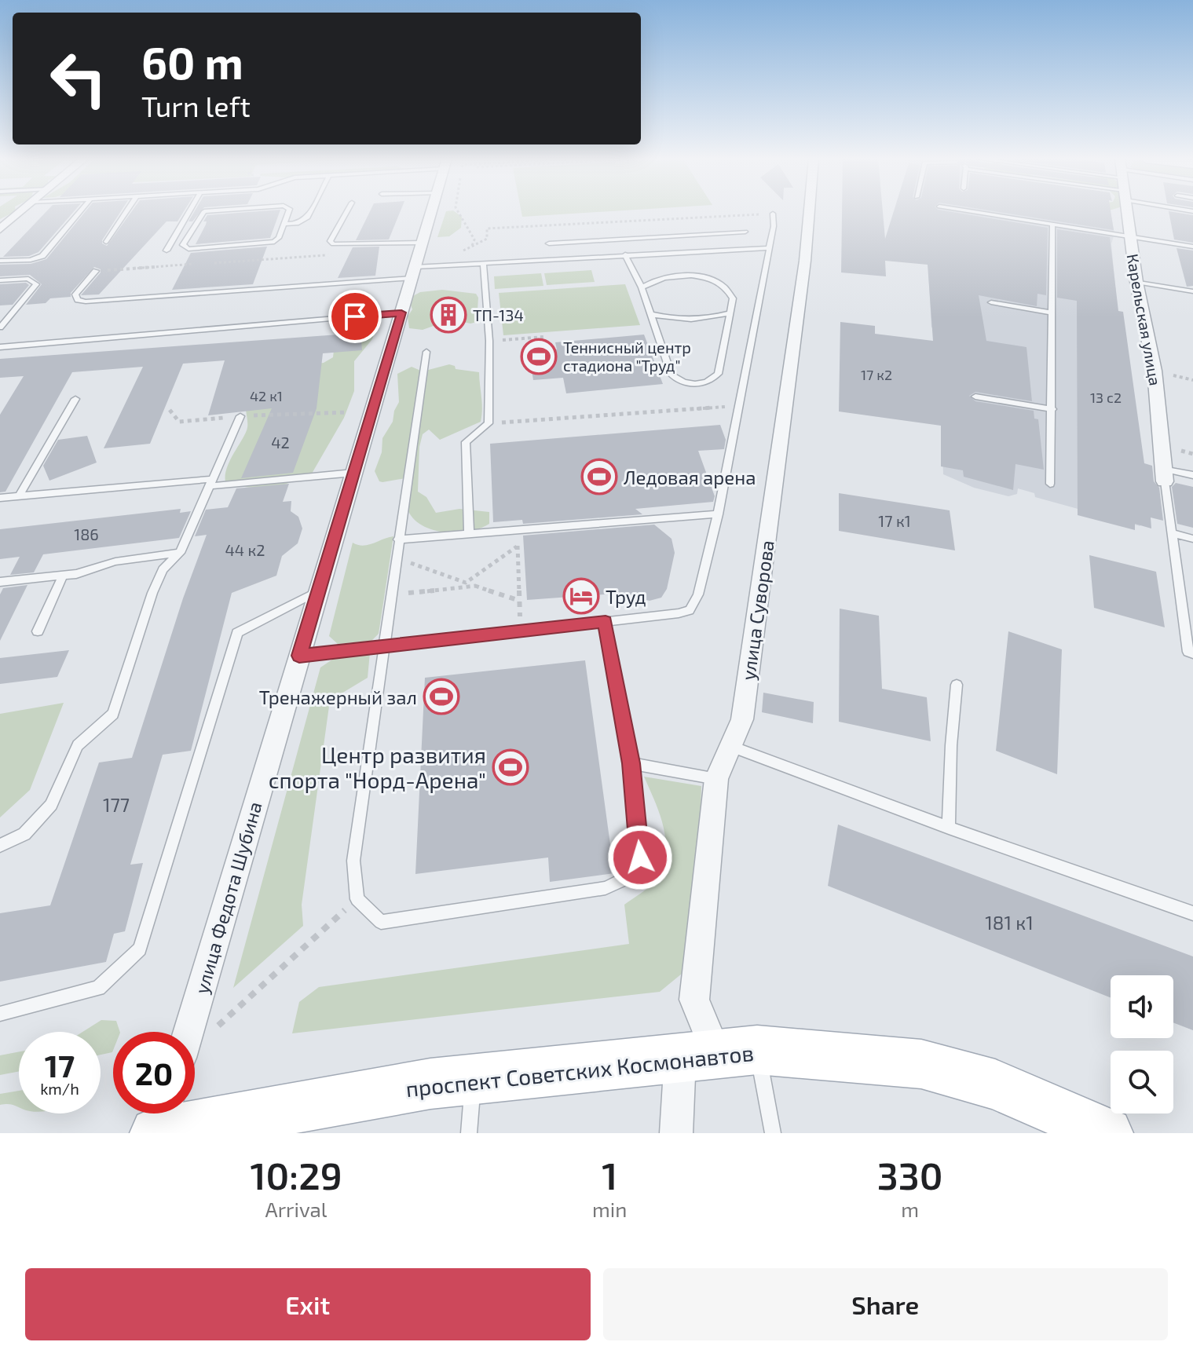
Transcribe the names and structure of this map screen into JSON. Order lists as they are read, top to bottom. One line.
{"streets":{"main road":["проспект Советских Космонавтов"],"street":["Карельская улица","улица Суворова","улица Федота Шубина"]},"crossings":[["улица Суворова","проспект Советских Космонавтов"]],"places":{"building":["ТП-134"],"sports":["Теннисный центр стадиона \"Труд\"","Ледовая арена","Тренажерный зал","Центр развития спорта \"Норд-Арена\""],"hotel":["Труд"]},"house_numbers":["17 к2","42 к1","13 с2","42","17 к1","186","44 к2","177","181 к1"],"page":{"turn":["60 m","Turn left"],"speed":"17 km/h","limit":"20","eta":["10:29","Arrival","1","min","330","m"],"buttons":["Exit","Share"]}}
